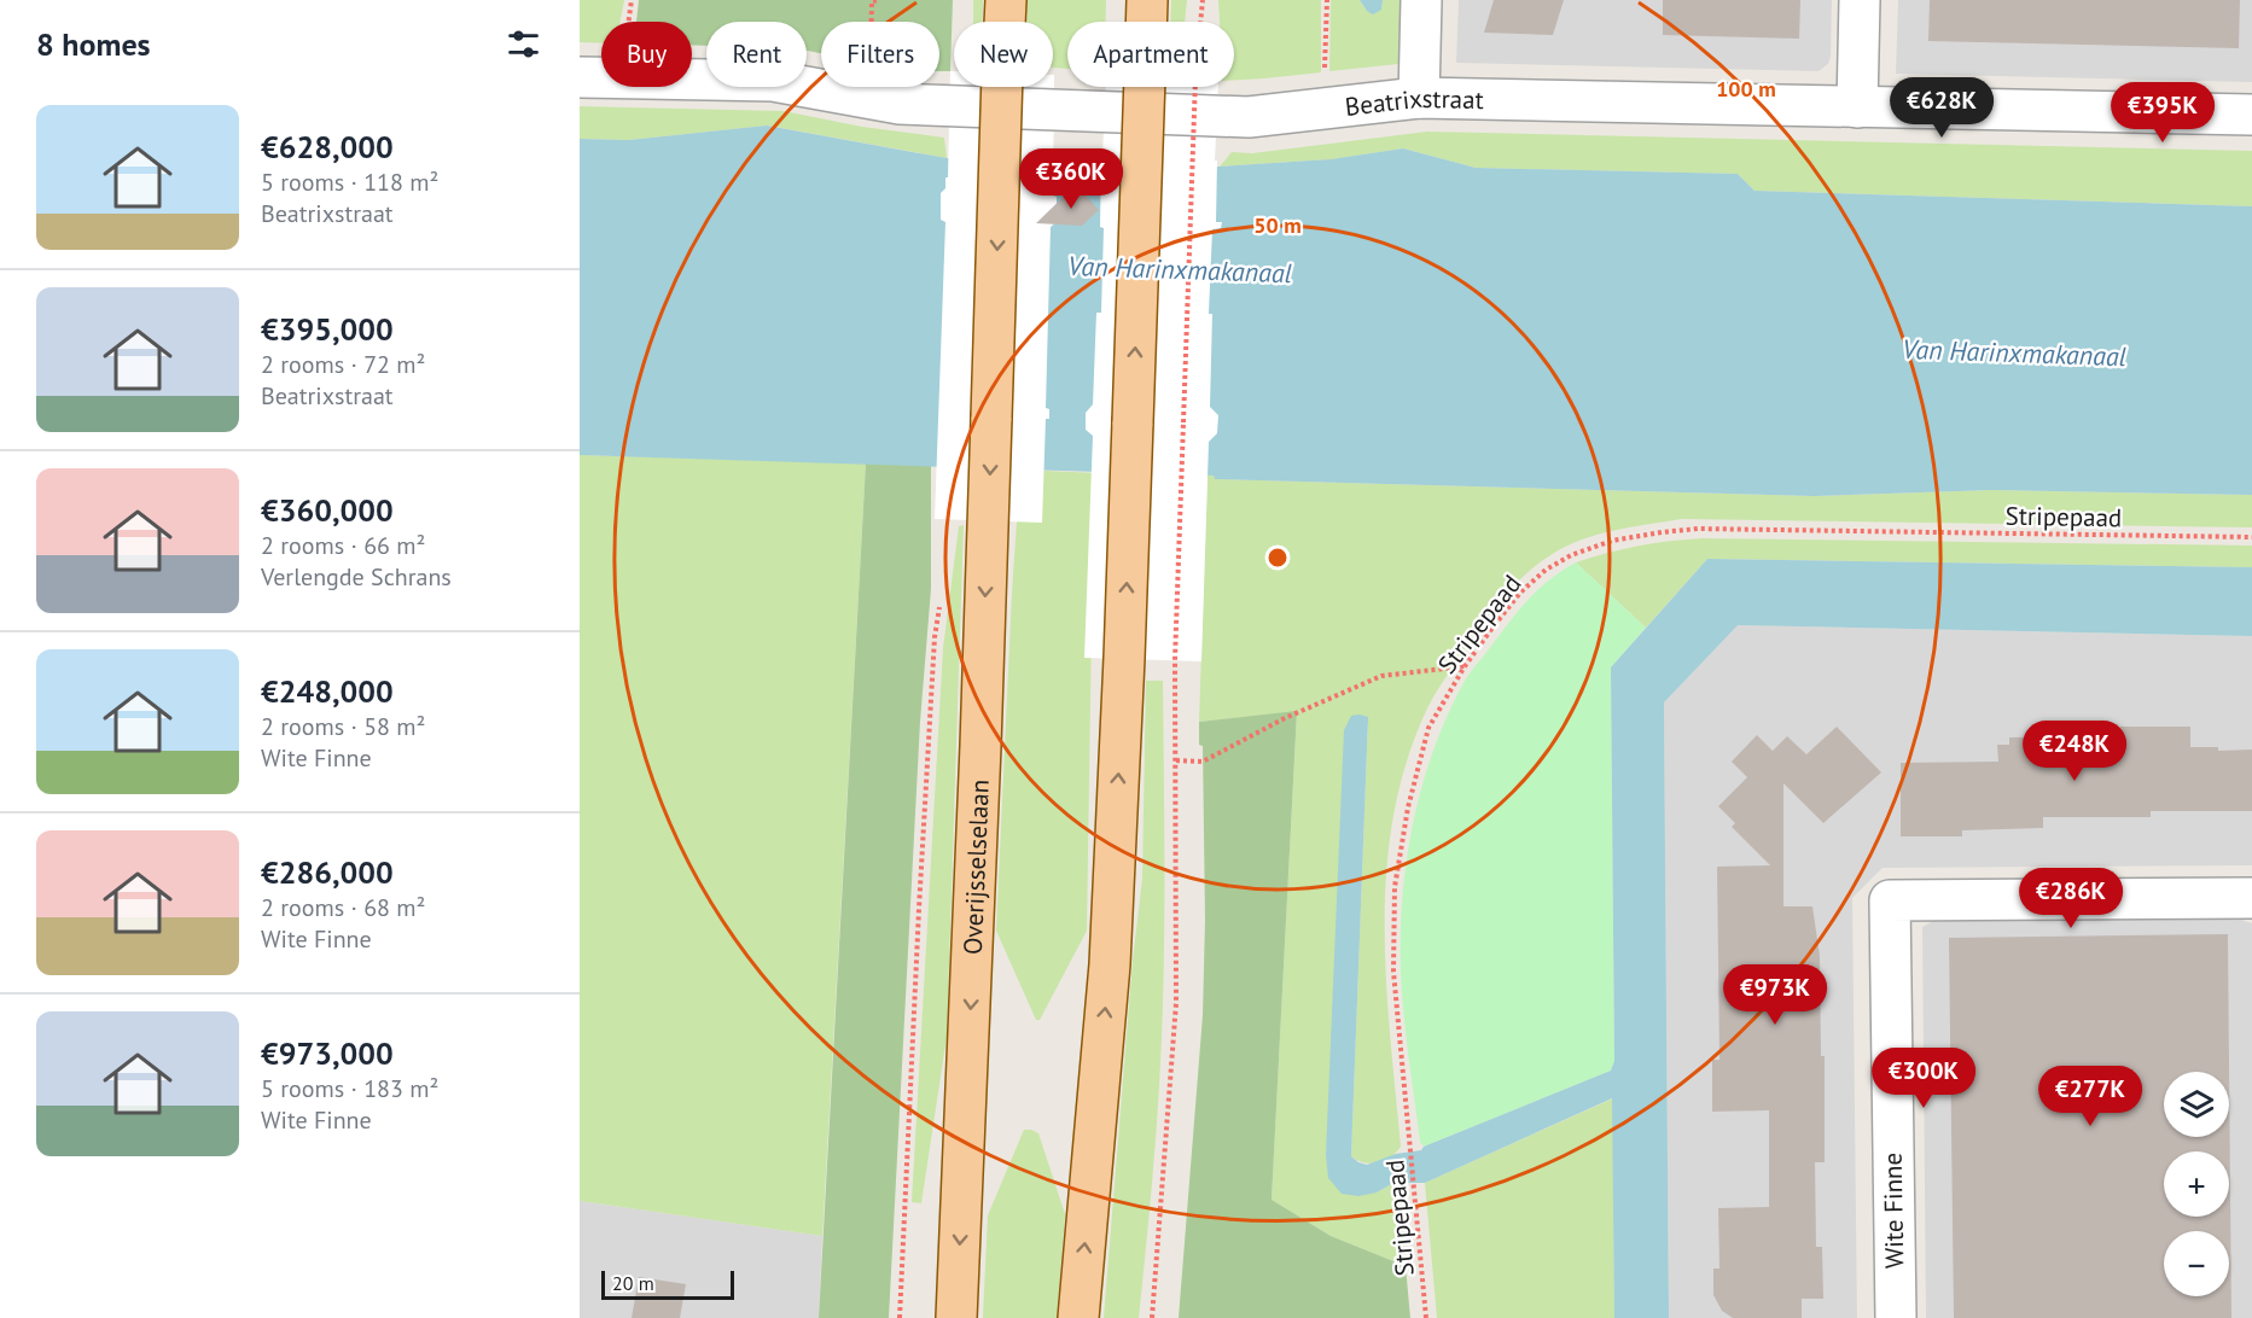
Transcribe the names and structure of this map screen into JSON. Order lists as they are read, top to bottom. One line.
{"streets":{"main road":["Overijsselselaan"],"street":["Beatrixstraat","Wite Finne"],"path":["Stripepaad"]},"water":["Van Harinxmakanaal"],"scale_bar":"20 m","page":{"heading":"8 homes","chip":["Buy","Rent","Filters","New","Apartment"],"price":["€628K","€395K","€360K","€248K","€286K","€973K","€300K","€277K"],"list":[{"name":"€628,000","note":"5 rooms · 118 m² · Beatrixstraat"},{"name":"€395,000","note":"2 rooms · 72 m² · Beatrixstraat"},{"name":"€360,000","note":"2 rooms · 66 m² · Verlengde Schrans"},{"name":"€248,000","note":"2 rooms · 58 m² · Wite Finne"},{"name":"€286,000","note":"2 rooms · 68 m² · Wite Finne"},{"name":"€973,000","note":"5 rooms · 183 m² · Wite Finne"}],"map_buttons":["+","−"],"scale":"20 m"},"rings":["100 m","50 m"]}
